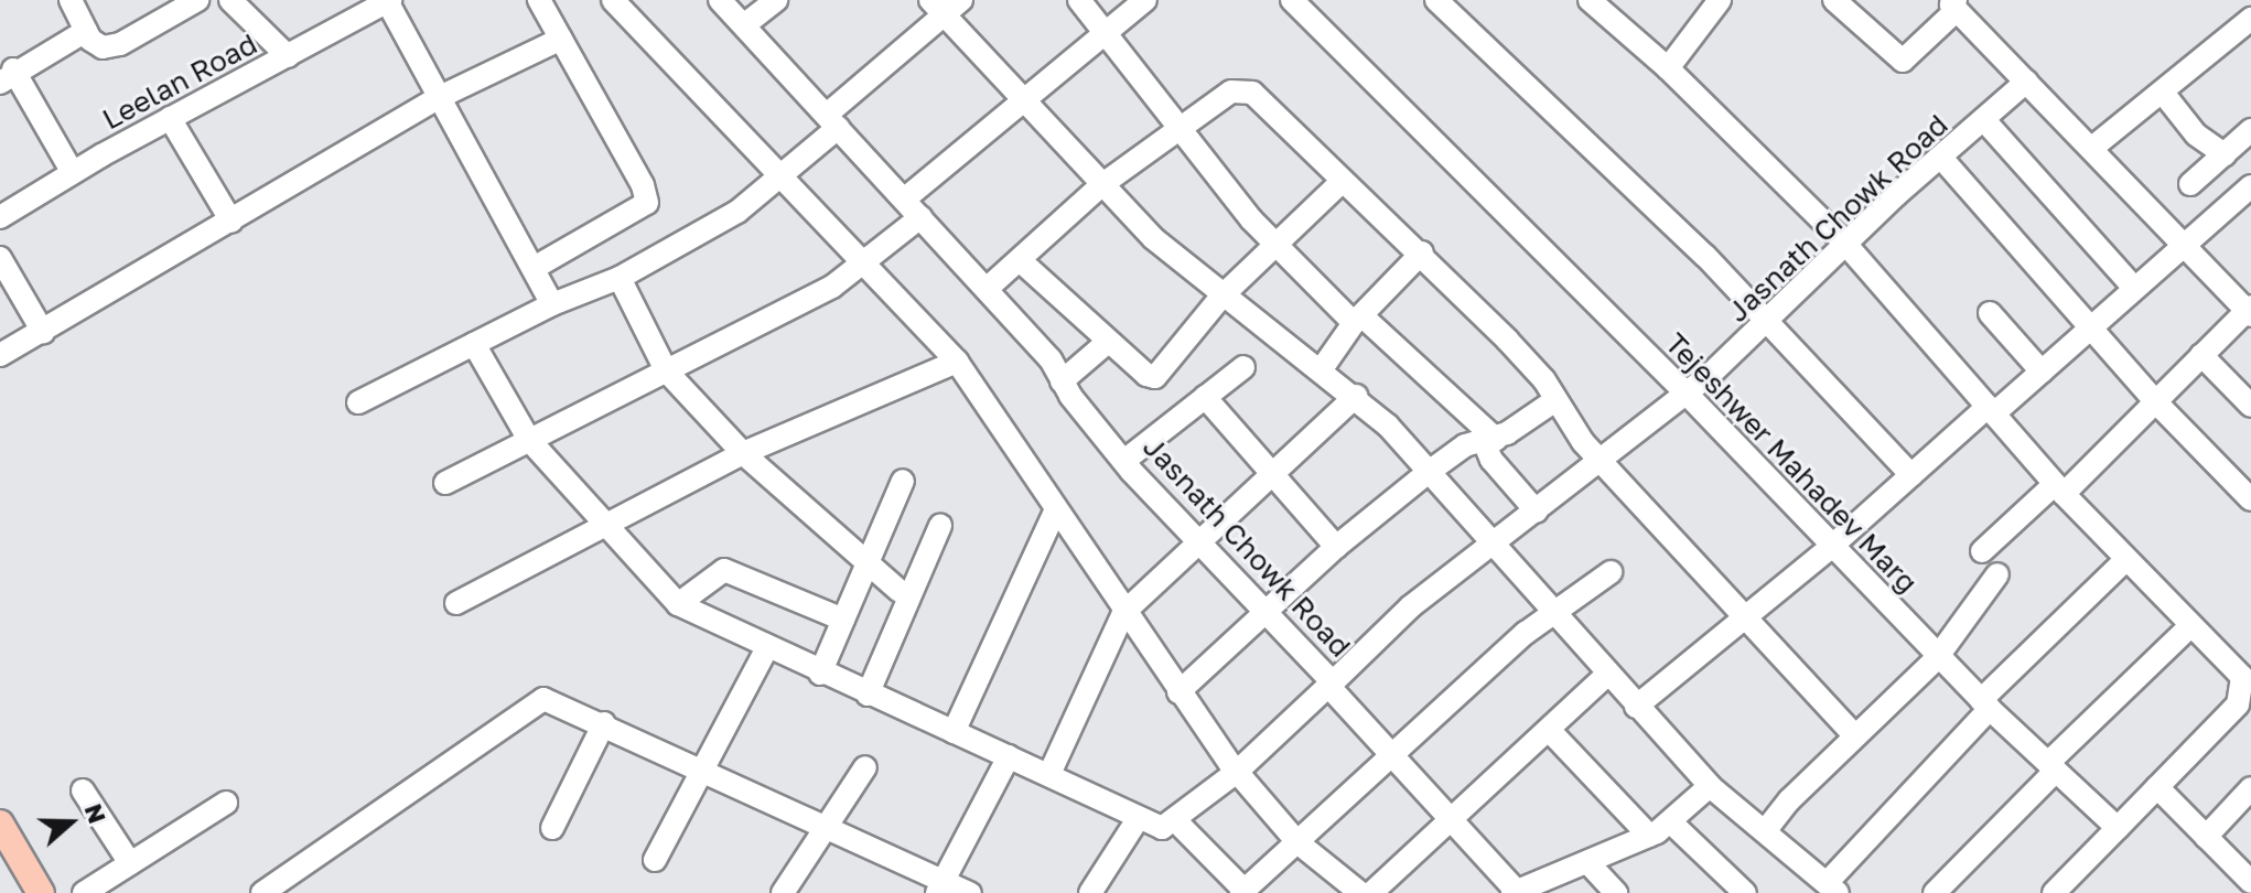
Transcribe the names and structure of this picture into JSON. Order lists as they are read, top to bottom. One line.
{"streets":{"street":["Leelan Road","Jasnath Chowk Road","Tejeshwer Mahadev Marg"]},"crossings":[["Jasnath Chowk Road","Tejeshwer Mahadev Marg"]],"north":"right"}
